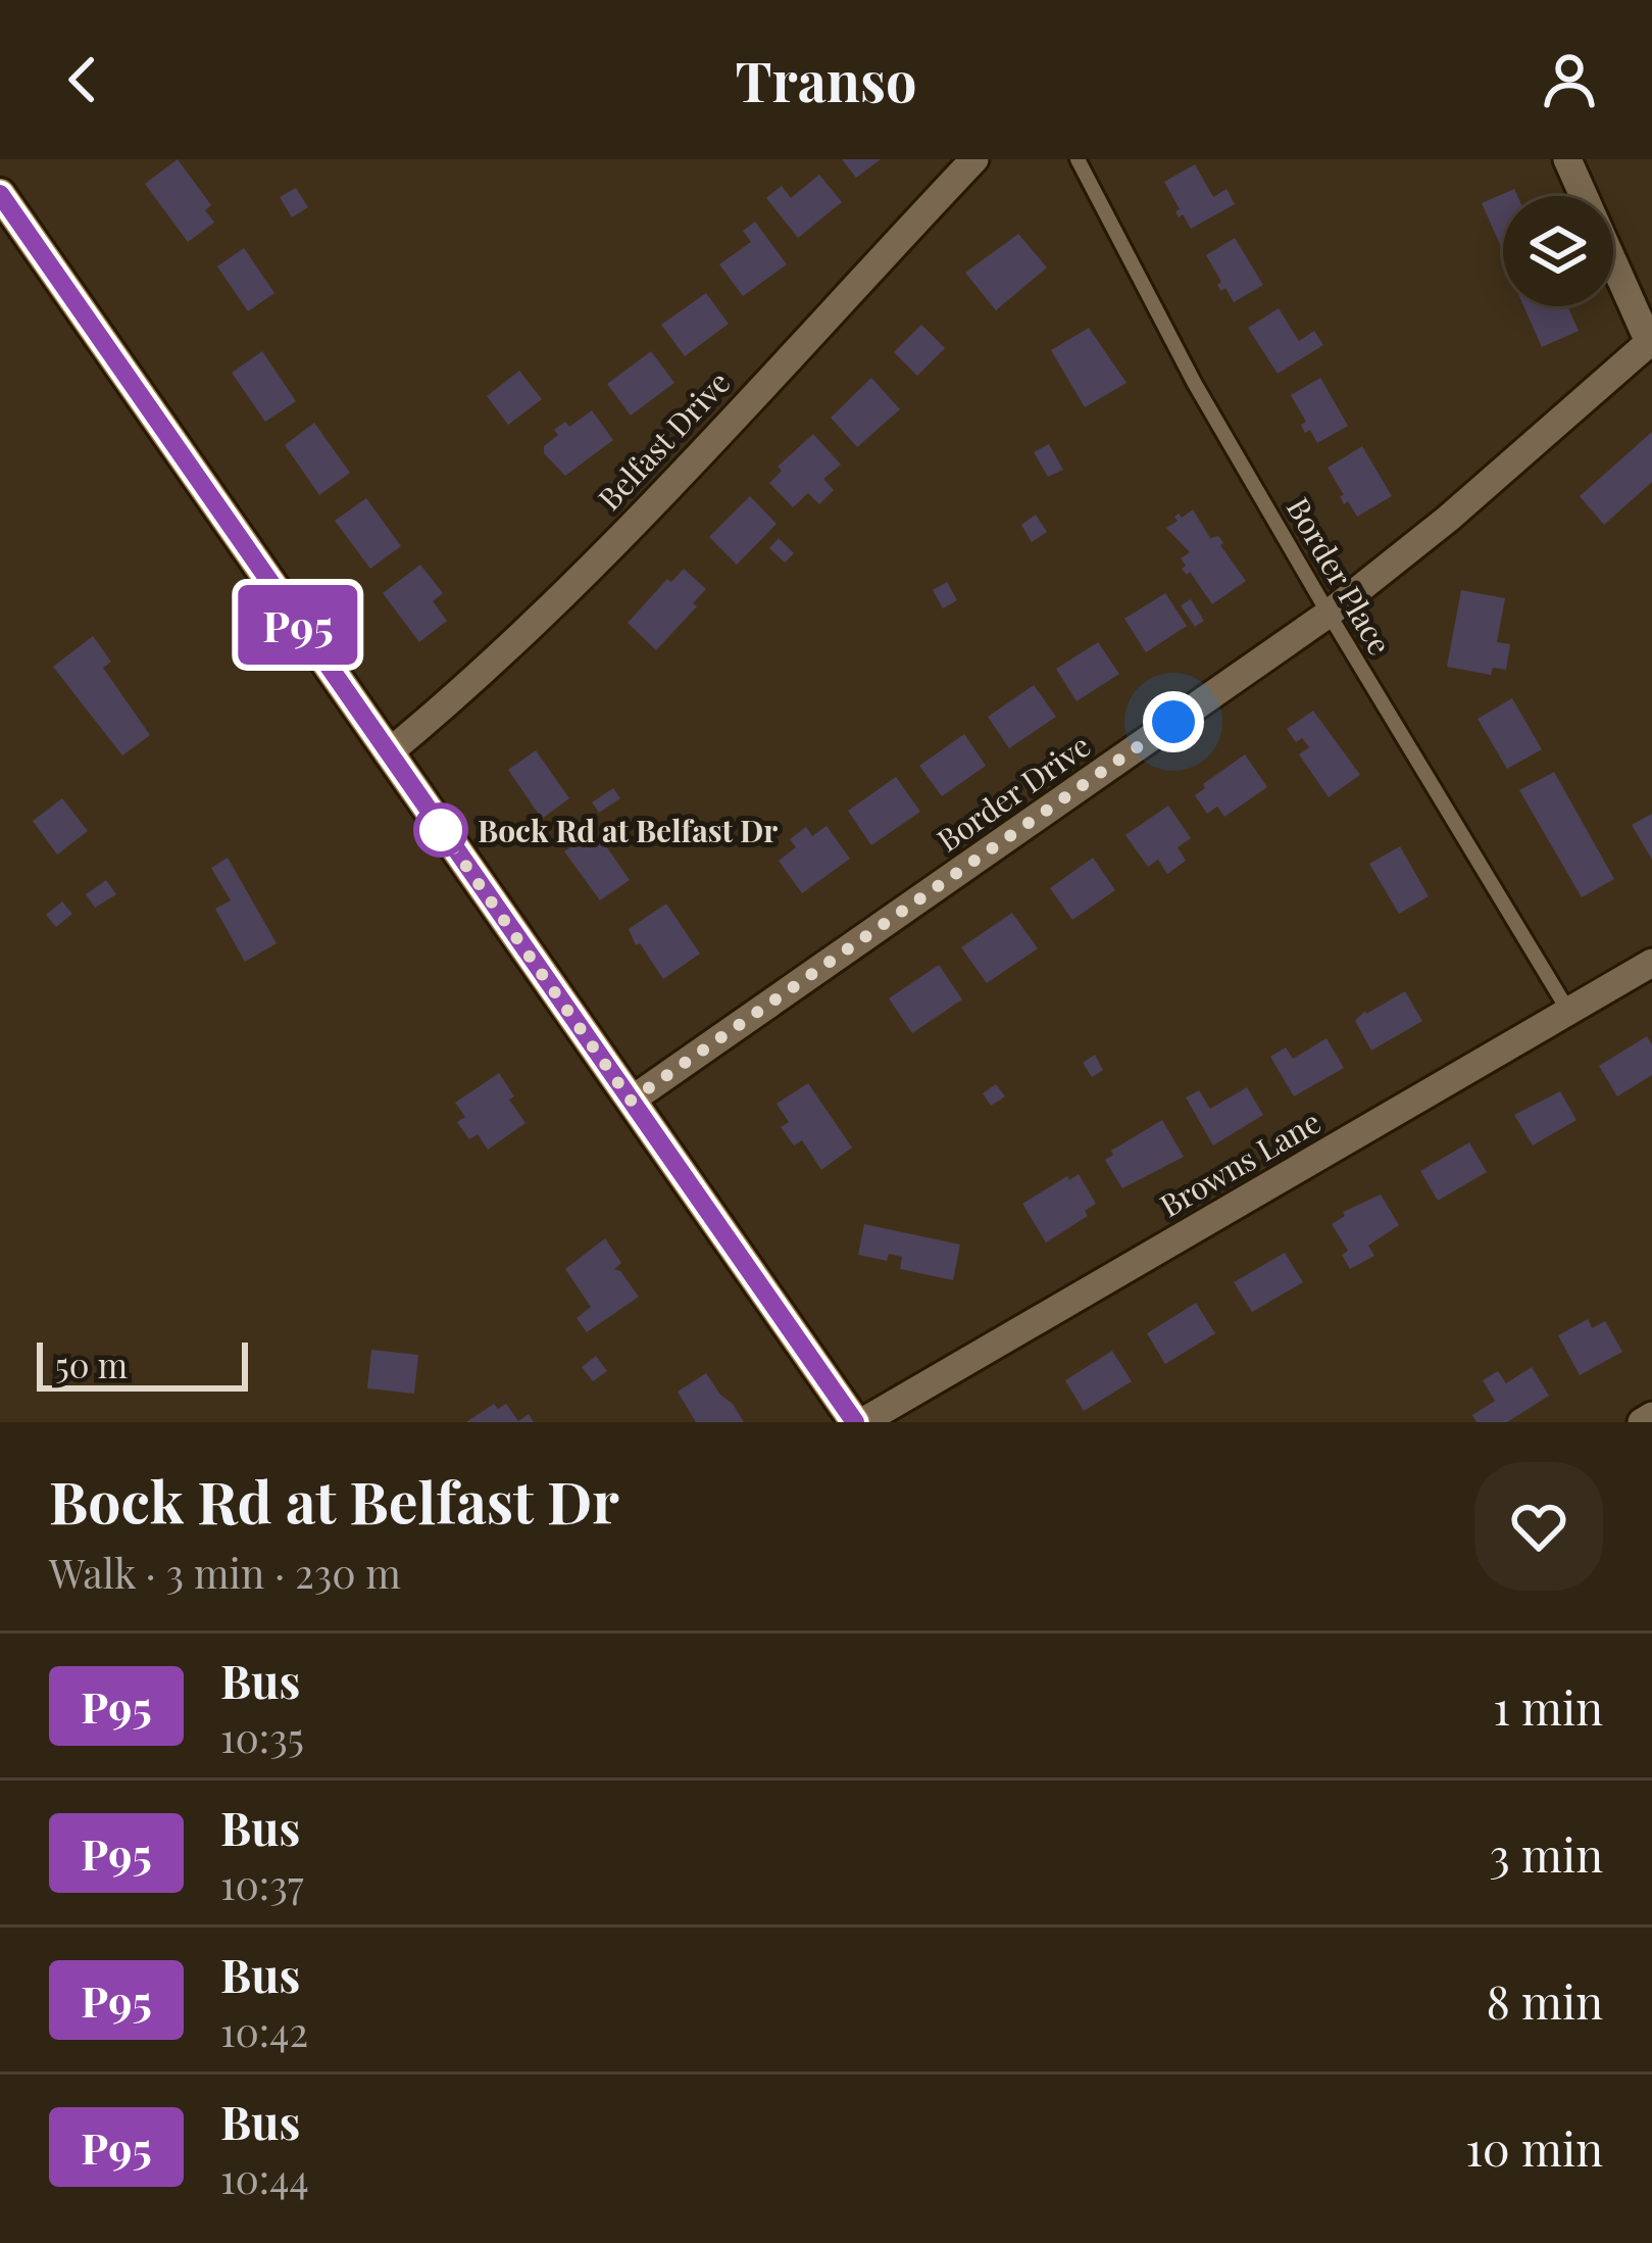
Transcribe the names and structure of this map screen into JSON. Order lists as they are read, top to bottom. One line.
{"streets":{"street":["Belfast Drive","Border Drive","Browns Lane"],"lane":["Border Place"]},"crossings":[["Border Place","Border Drive"],["Border Place","Browns Lane"]],"places":["Bock Rd at Belfast Dr"],"lines":["bus line P95"],"scale_bar":"50 m","page":{"header":"Transo","on_map":"P95","scale":"50 m","heading":["Bock Rd at Belfast Dr","Walk · 3 min · 230 m"],"list":[{"mark":"P95","name":"Bus","note":"10:35","value":"1 min"},{"mark":"P95","name":"Bus","note":"10:37","value":"3 min"},{"mark":"P95","name":"Bus","note":"10:42","value":"8 min"},{"mark":"P95","name":"Bus","note":"10:44","value":"10 min"}]}}
